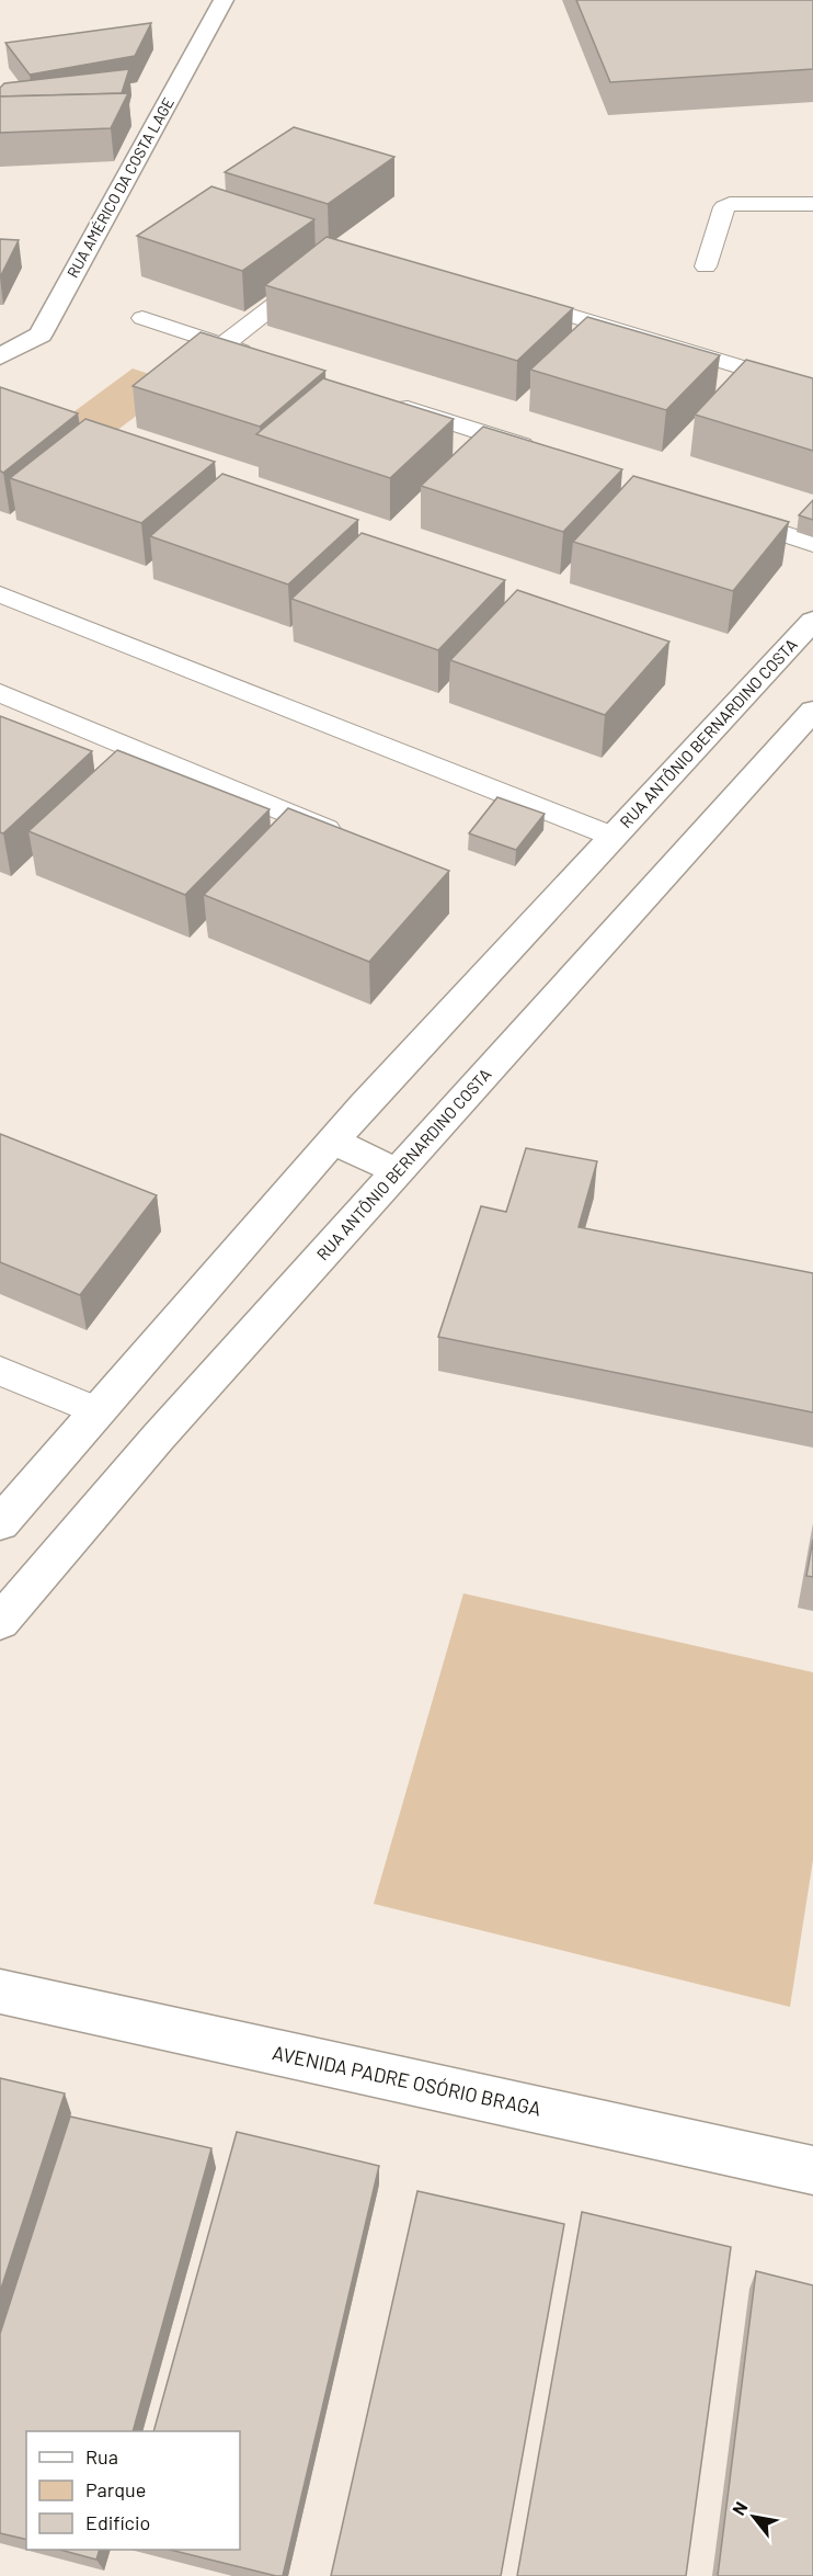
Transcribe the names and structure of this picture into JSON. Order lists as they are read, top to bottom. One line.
{"streets":{"street":["RUA AMÉRICO DA COSTA LAGE","RUA ANTÔNIO BERNARDINO COSTA","AVENIDA PADRE OSÓRIO BRAGA"]},"legend":["Rua","Parque","Edifício"],"north":"top left"}
